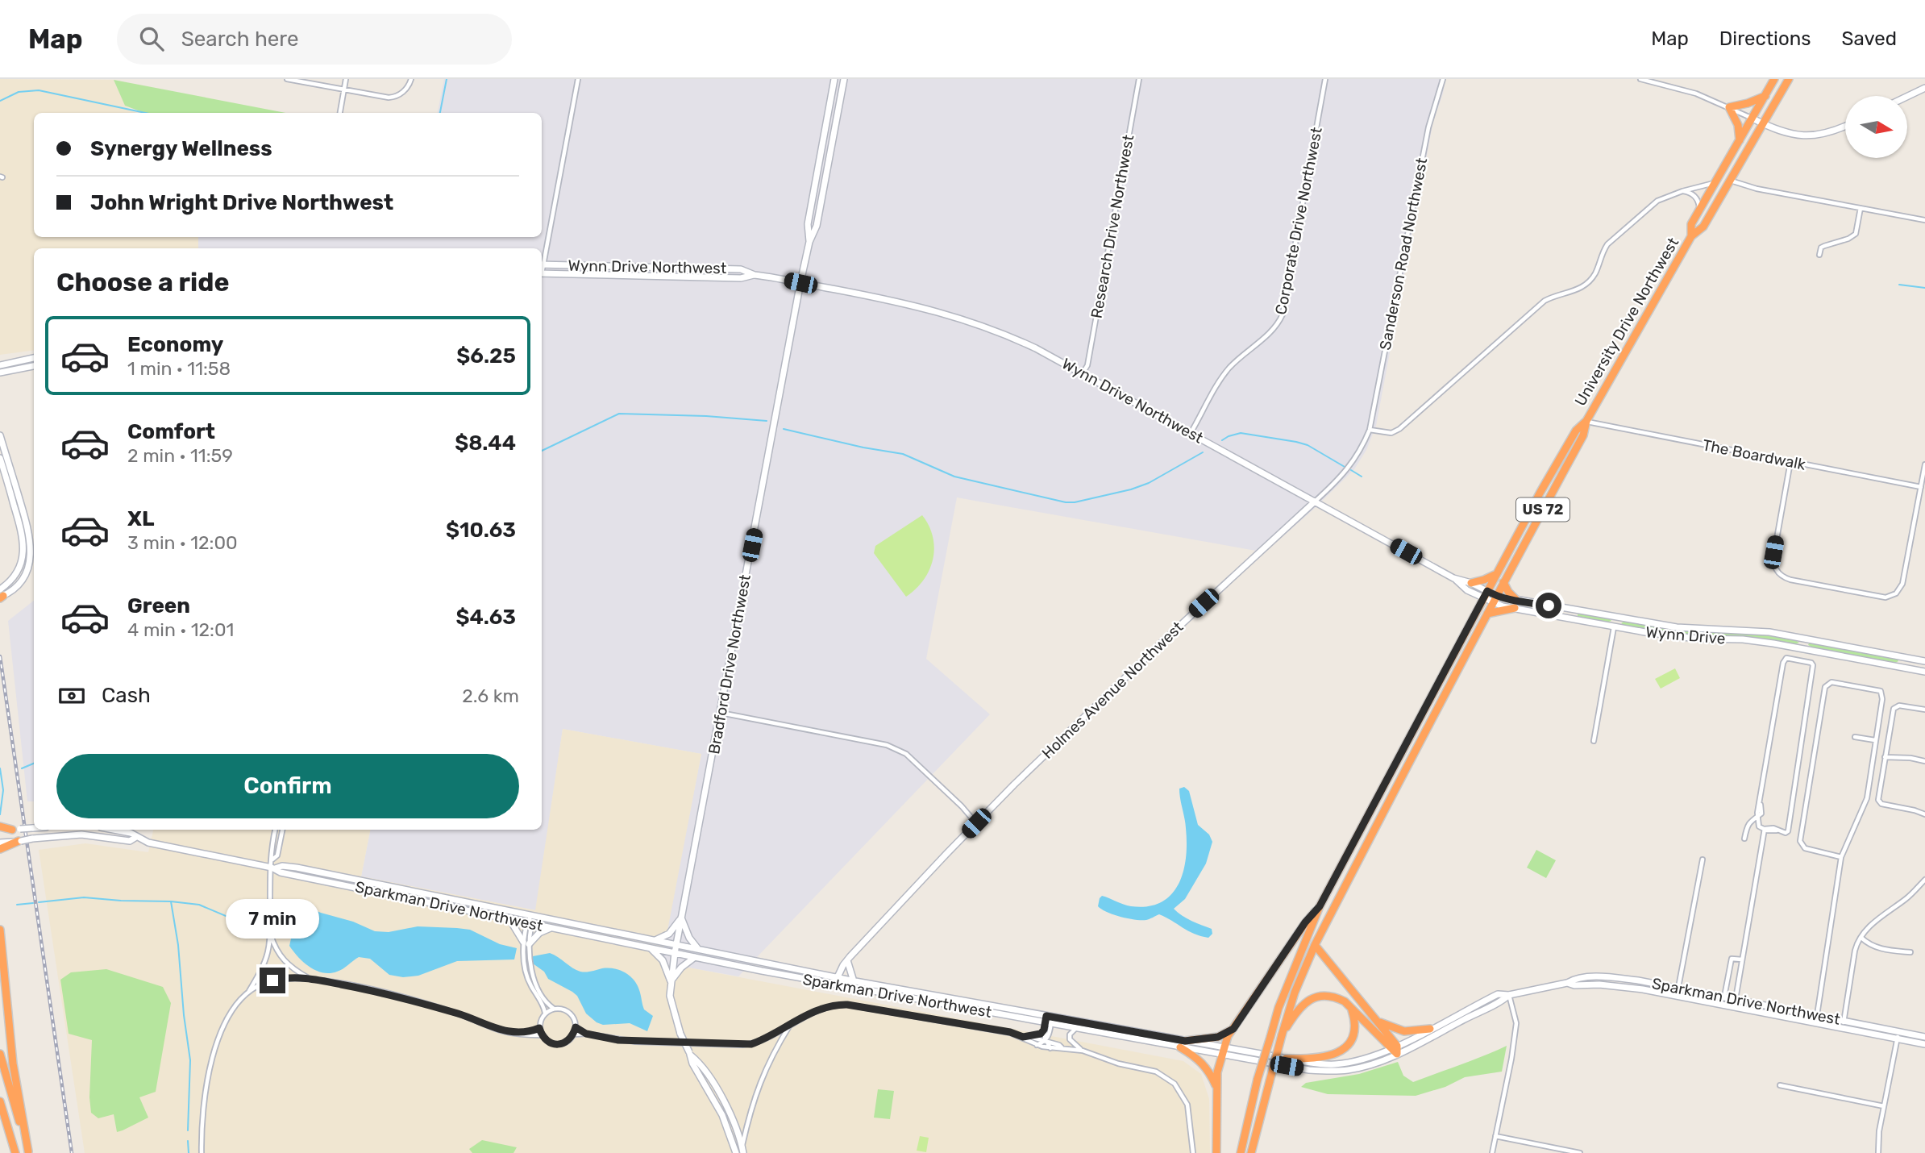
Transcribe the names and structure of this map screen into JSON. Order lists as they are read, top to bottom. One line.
{"streets":{"highway":["University Drive Northwest","US 72"],"main road":["Wynn Drive Northwest","Wynn Drive","Bradford Drive Northwest","Holmes Avenue Northwest","Sparkman Drive Northwest"],"street":["Corporate Drive Northwest","Research Drive Northwest","Sanderson Road Northwest","The Boardwalk"]},"crossings":[["Corporate Drive Northwest","Wynn Drive Northwest"],["Research Drive Northwest","Wynn Drive Northwest"],["Sanderson Road Northwest","Holmes Avenue Northwest"],["Wynn Drive Northwest","University Drive Northwest"],["Wynn Drive Northwest","Wynn Drive"],["Wynn Drive Northwest","Bradford Drive Northwest"],["Wynn Drive Northwest","Holmes Avenue Northwest"],["University Drive Northwest","The Boardwalk"],["University Drive Northwest","Wynn Drive"],["Bradford Drive Northwest","Sparkman Drive Northwest"],["Holmes Avenue Northwest","Sparkman Drive Northwest"]],"north":"right","page":{"header":"Map","search":"Search here","nav":["Map","Directions","Saved"],"banner":["Synergy Wellness","John Wright Drive Northwest"],"heading":"Choose a ride","list":[{"name":"Economy","note":"1 min · 11:58","value":"$6.25"},{"name":"Comfort","note":"2 min · 11:59","value":"$8.44"},{"name":"XL","note":"3 min · 12:00","value":"$10.63"},{"name":"Green","note":"4 min · 12:01","value":"$4.63"}],"pay":["Cash","2.6 km"],"buttons":"Confirm","bubble":"7 min"}}
